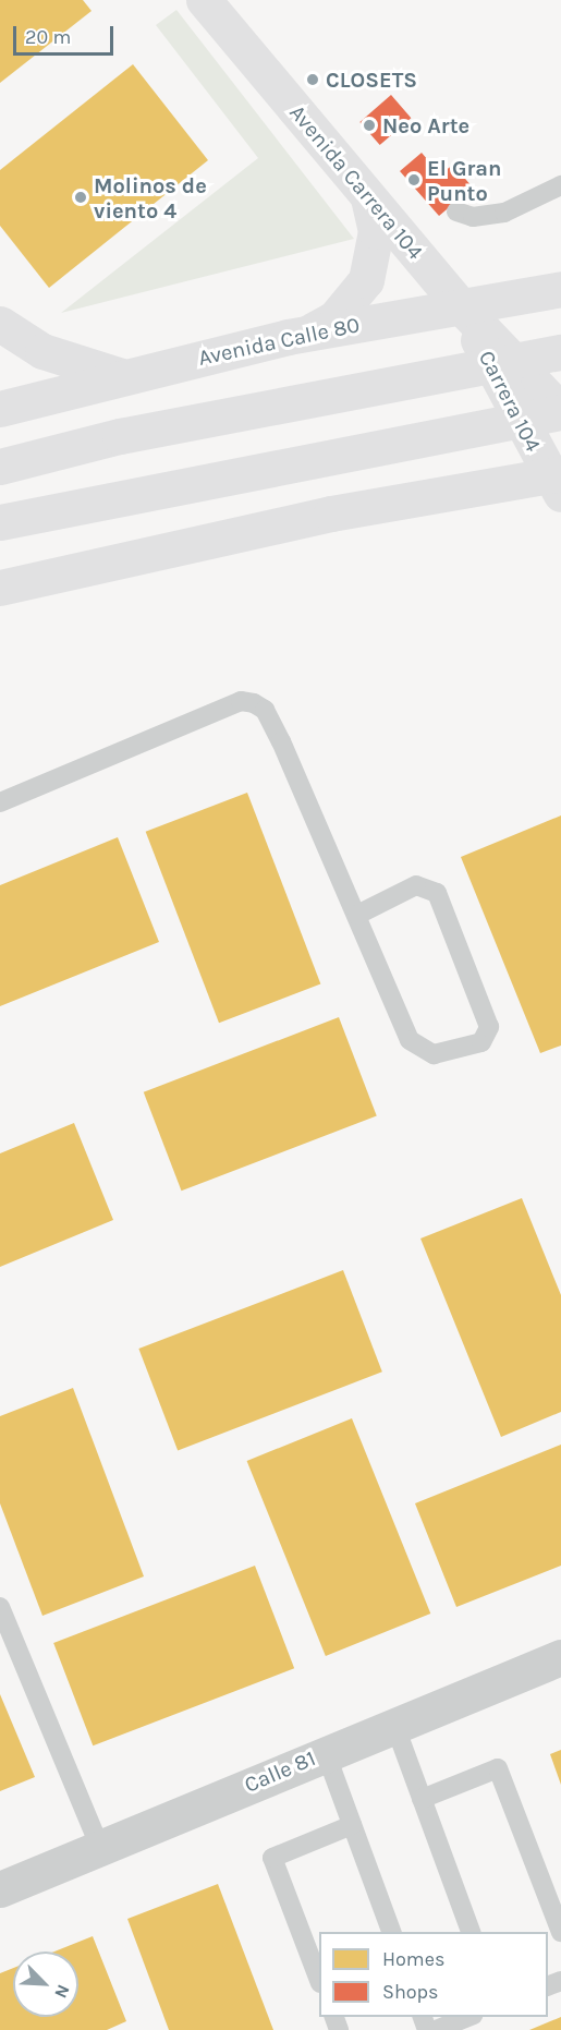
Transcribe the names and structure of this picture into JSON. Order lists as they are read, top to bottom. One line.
{"streets":{"main road":["Avenida Carrera 104","Avenida Calle 80","Carrera 104"],"street":["Calle 81"]},"crossings":[["Avenida Carrera 104","Avenida Calle 80"],["Avenida Carrera 104","Carrera 104"],["Avenida Calle 80","Carrera 104"]],"places":["CLOSETS","Neo Arte","El Gran Punto","Molinos de viento 4"],"legend":["Homes","Shops"],"scale_bar":"20 m","north":"bottom right"}
